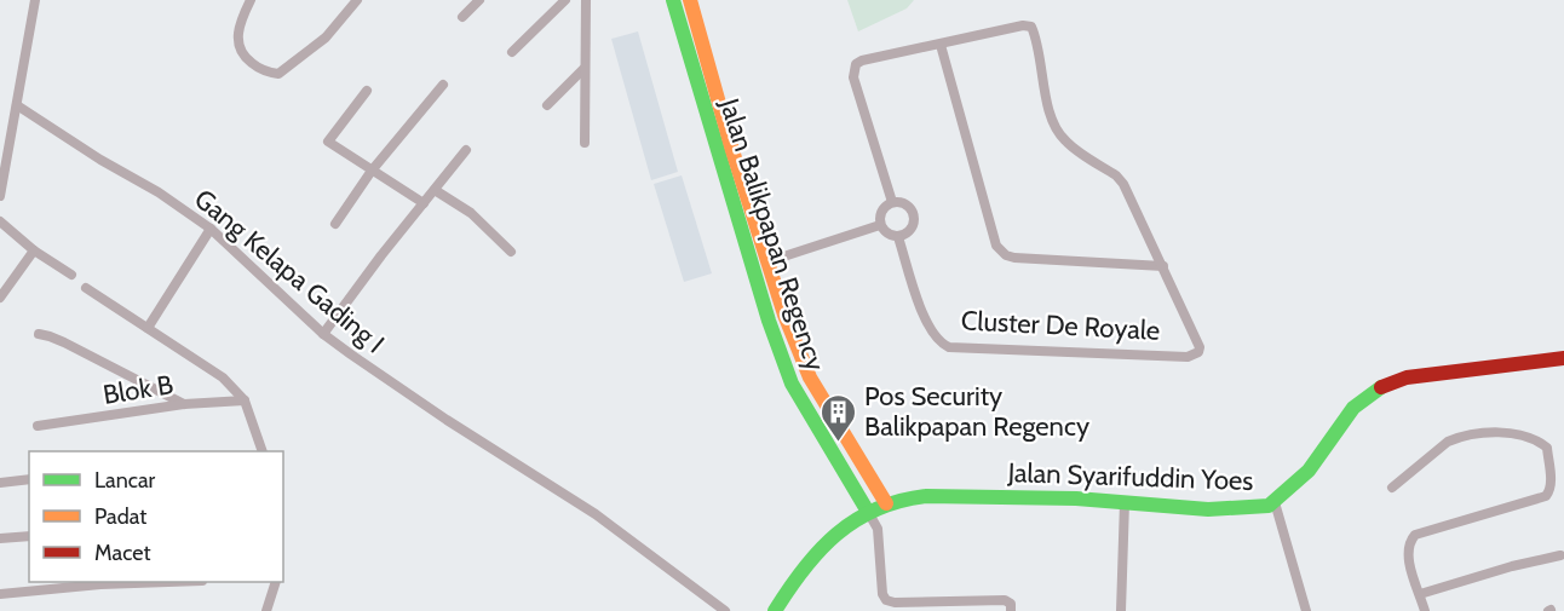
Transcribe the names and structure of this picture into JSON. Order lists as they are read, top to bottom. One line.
{"streets":{"main road":["Jalan Balikpapan Regency","Jalan Syarifuddin Yoes"],"street":["Gang Kelapa Gading I","Cluster De Royale","Blok B"]},"crossings":[["Jalan Balikpapan Regency","Jalan Syarifuddin Yoes"]],"places":{"building":["Pos Security Balikpapan Regency"]},"legend":["Lancar","Padat","Macet"]}
